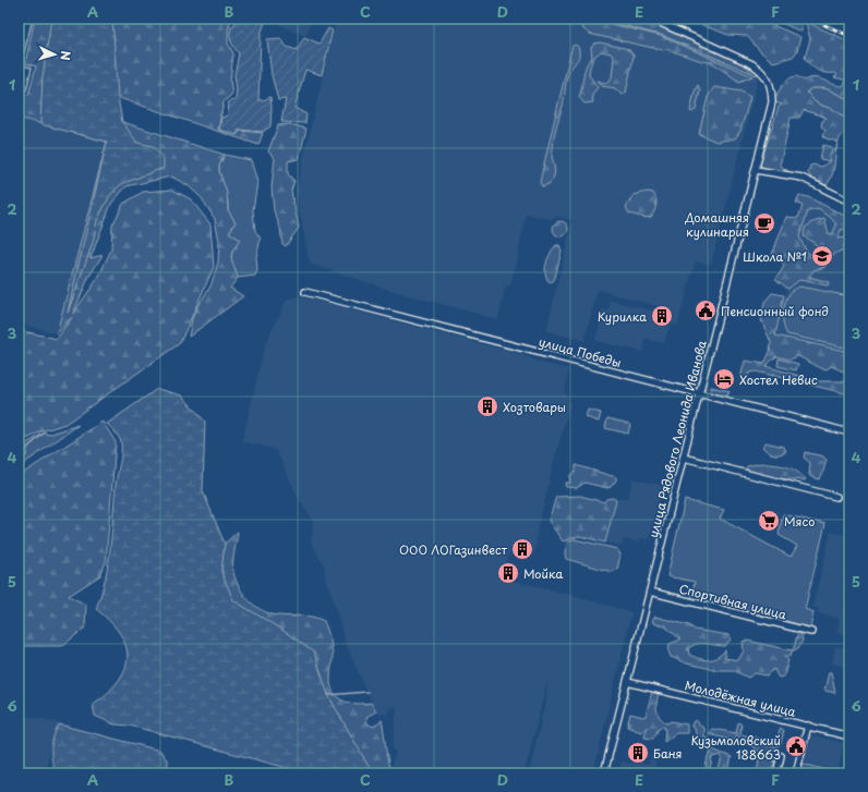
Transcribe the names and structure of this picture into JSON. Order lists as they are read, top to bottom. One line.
{"streets":{"street":["улица Победы","улица Рядового Леонида Иванова","Спортивная улица","Молодёжная улица"]},"crossings":[["улица Победы","улица Рядового Леонида Иванова"],["улица Рядового Леонида Иванова","Спортивная улица"],["улица Рядового Леонида Иванова","Молодёжная улица"]],"places":{"cafe":["Домашняя кулинария"],"school or university":["Школа №1"],"public building":["Пенсионный фонд","Кузьмоловский 188663"],"building":["Курилка","Хозтовары","ООО ЛОГазинвест","Мойка","Баня"],"hotel":["Хостел Невис"],"supermarket":["Мясо"]},"north":"right","grid":{"columns":["A","B","C","D","E","F"],"rows":["1","2","3","4","5","6"]}}
